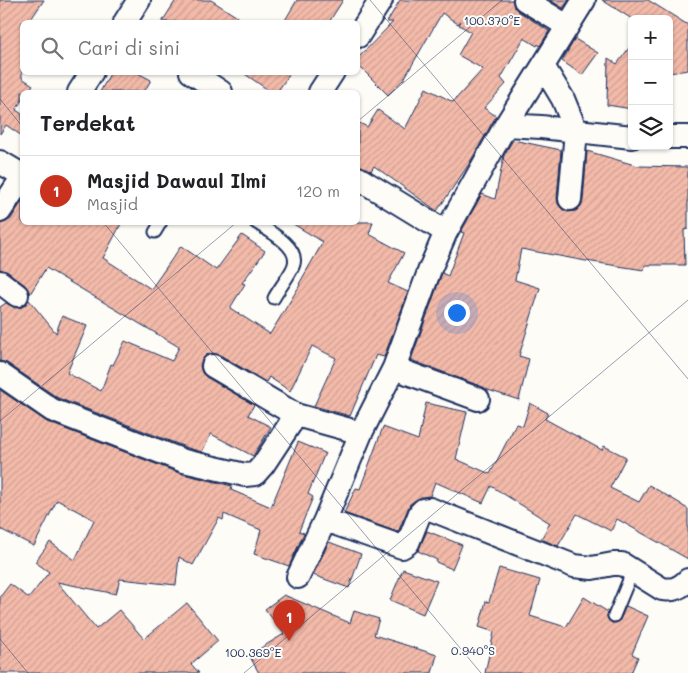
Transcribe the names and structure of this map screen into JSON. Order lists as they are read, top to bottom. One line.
{"page":{"map_buttons":["+","−"],"search":"Cari di sini","heading":"Terdekat","list":[{"mark":"1","name":"Masjid Dawaul Ilmi","note":"Masjid","value":"120 m"}],"pins":"1"},"coordinates":["100.370°E","0.940°S","100.369°E"]}
